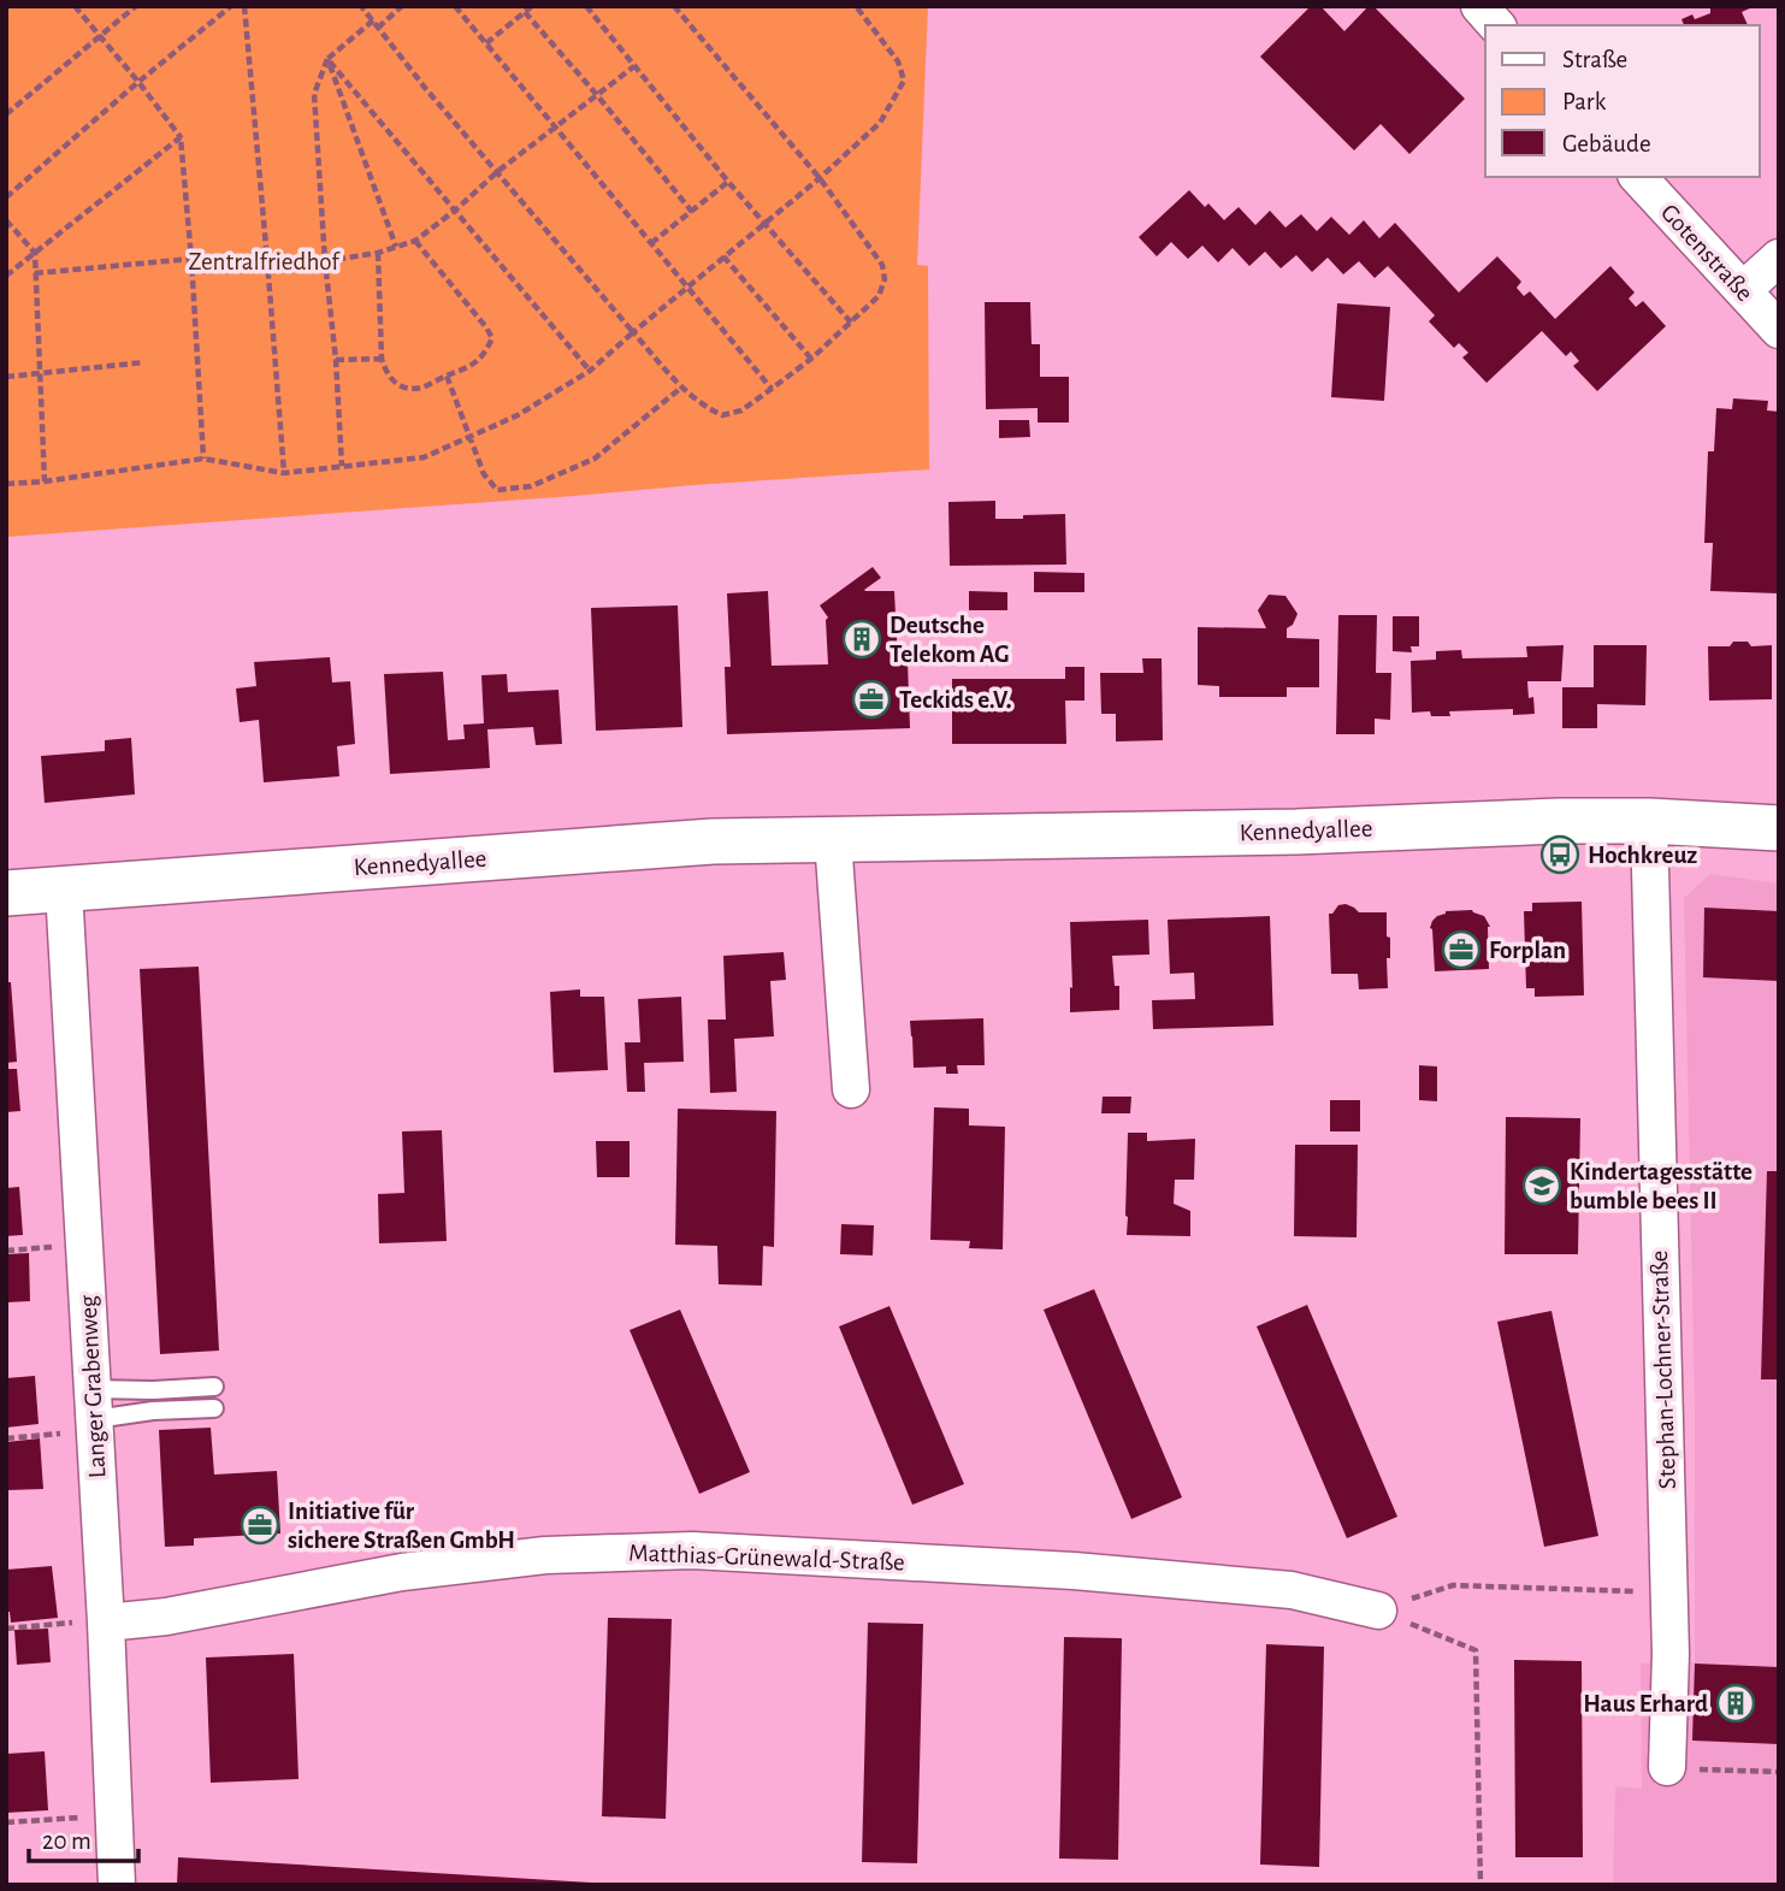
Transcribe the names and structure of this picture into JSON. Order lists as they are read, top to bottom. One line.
{"streets":{"street":["Gotenstraße","Kennedyallee","Stephan-Lochner-Straße","Langer Grabenweg","Matthias-Grünewald-Straße"]},"crossings":[["Kennedyallee","Stephan-Lochner-Straße"],["Kennedyallee","Langer Grabenweg"],["Langer Grabenweg","Matthias-Grünewald-Straße"]],"parks":["Zentralfriedhof"],"places":{"building":["Deutsche Telekom AG","Haus Erhard"],"office":["Teckids e.V.","Forplan","Initiative für sichere Straßen GmbH"],"bus stop":["Hochkreuz"],"school or university":["Kindertagesstätte bumble bees II"]},"legend":["Straße","Park","Gebäude"],"scale_bar":"20 m"}
